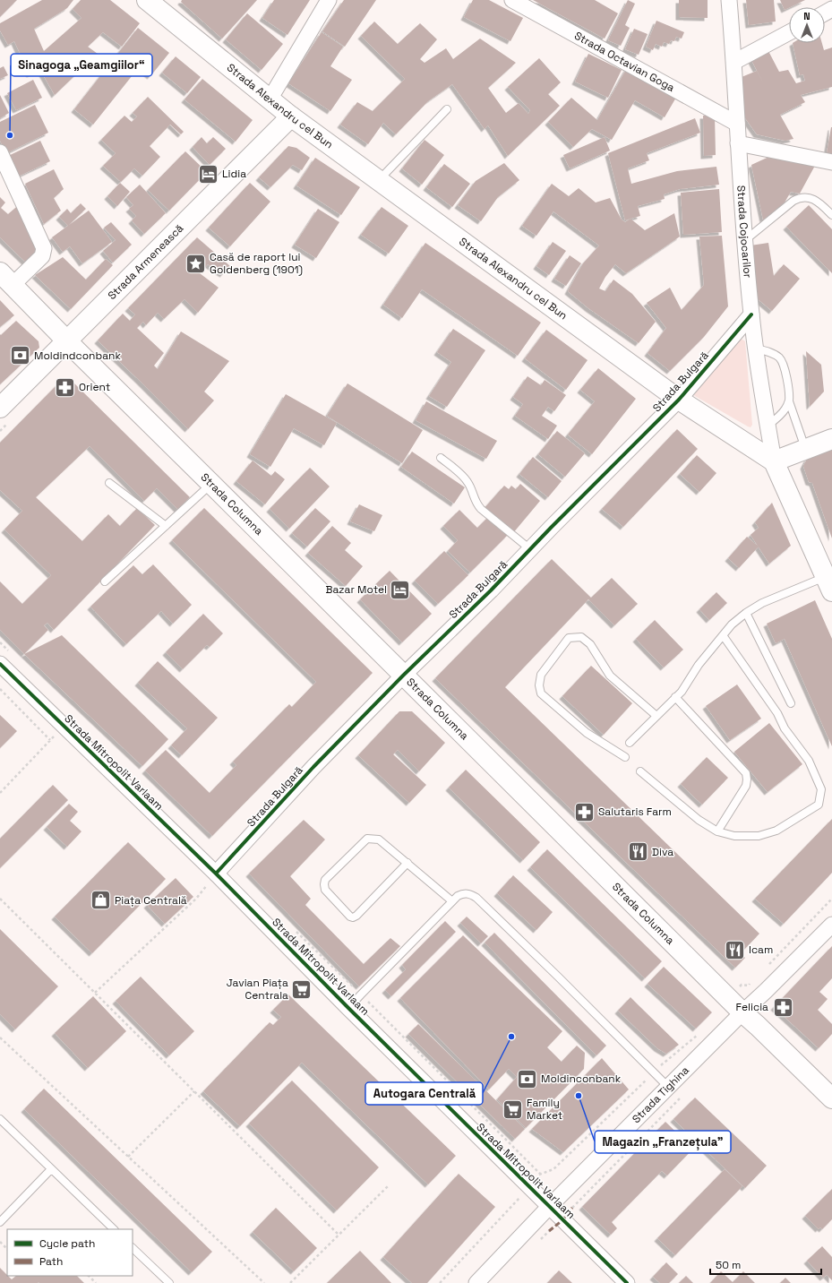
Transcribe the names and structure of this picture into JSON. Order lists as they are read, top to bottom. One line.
{"streets":{"main road":["Strada Alexandru cel Bun","Strada Armenească","Strada Columna"],"street":["Strada Octavian Goga","Strada Cojocarilor","Strada Bulgară","Strada Mitropolit Varlaam","Strada Tighina"]},"crossings":[["Strada Octavian Goga","Strada Cojocarilor"],["Strada Alexandru cel Bun","Strada Cojocarilor"],["Strada Alexandru cel Bun","Strada Armenească"],["Strada Alexandru cel Bun","Strada Bulgară"],["Strada Cojocarilor","Strada Bulgară"],["Strada Armenească","Strada Columna"],["Strada Bulgară","Strada Columna"],["Strada Bulgară","Strada Mitropolit Varlaam"],["Strada Columna","Strada Tighina"],["Strada Mitropolit Varlaam","Strada Tighina"]],"places":{"other":["Sinagoga „Geamgiilor“","Autogara Centrală","Magazin „Franzețula”"],"hotel":["Lidia","Bazar Motel"],"place":["Casă de raport lui Goldenberg (1901)"],"bank":["Moldindconbank","Moldinconbank"],"pharmacy":["Orient","Salutaris Farm","Felicia"],"restaurant":["Diva","Icam"],"shop":["Piața Centrală"],"supermarket":["Javian Piața Centrala","Family Market"]},"legend":["Cycle path","Path"],"scale_bar":"50 m","north":"top"}
